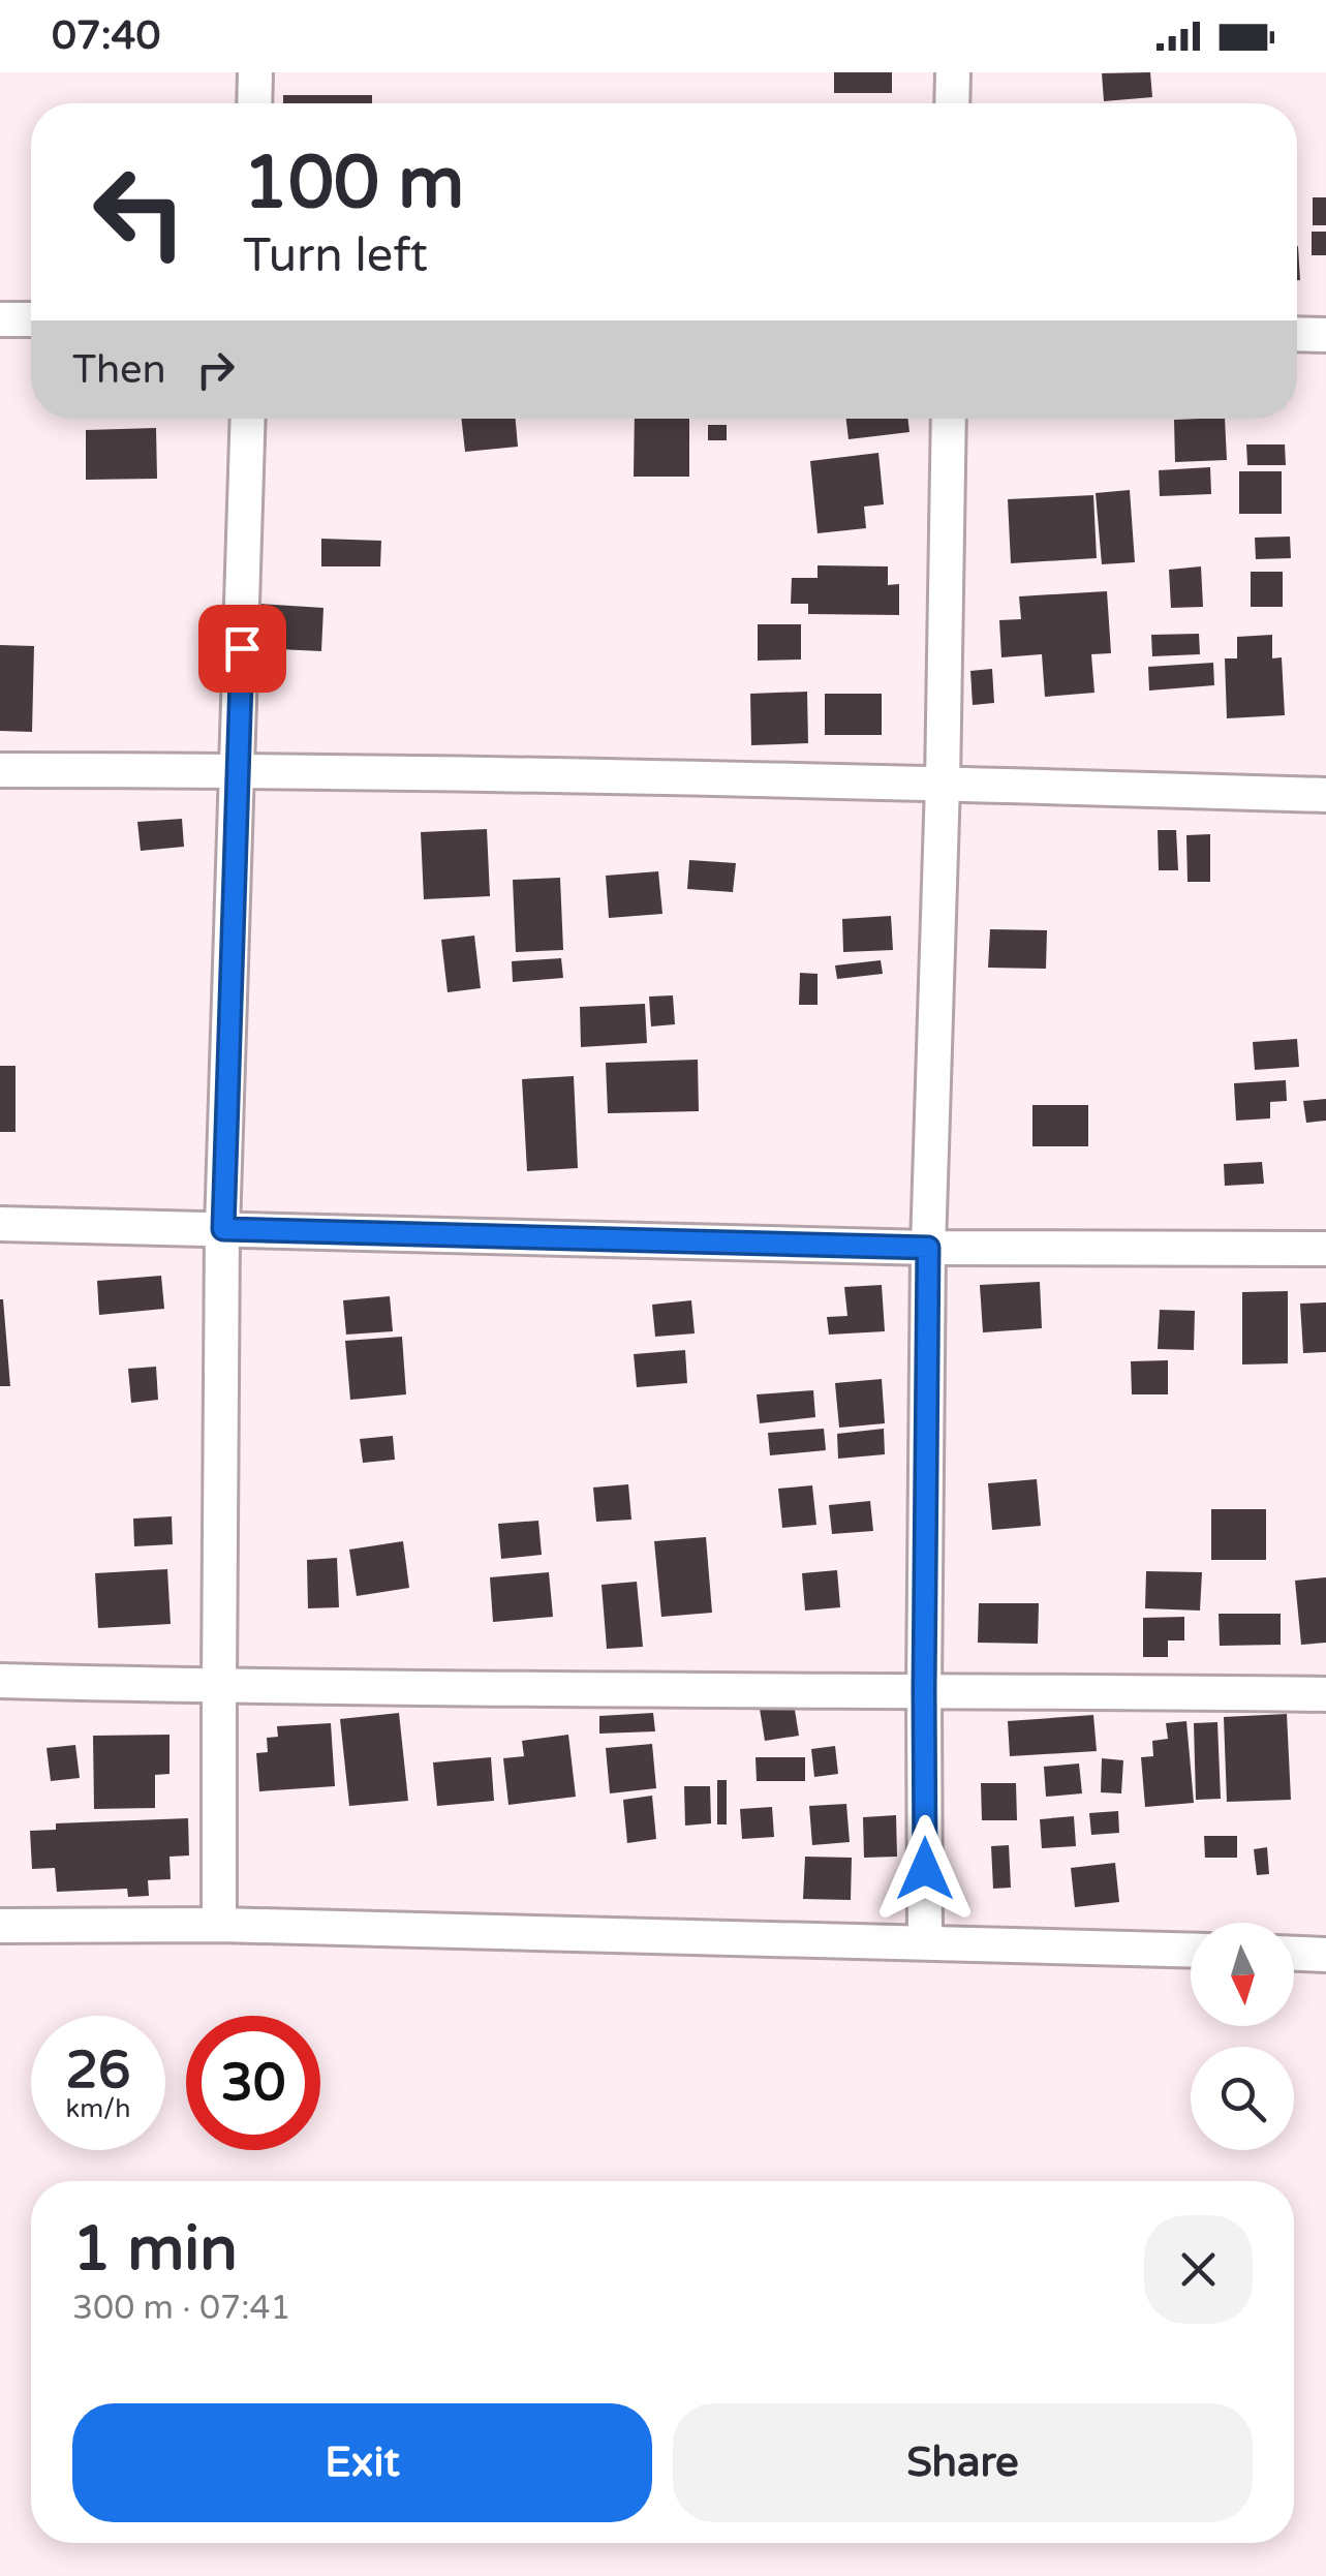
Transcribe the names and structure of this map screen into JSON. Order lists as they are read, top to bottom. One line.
{"north":"bottom","page":{"status":"07:40","turn":["100 m","Turn left"],"then":"Then","speed":"26 km/h","limit":"30","heading":["1 min","300 m · 07:41"],"buttons":["Exit","Share"]}}
